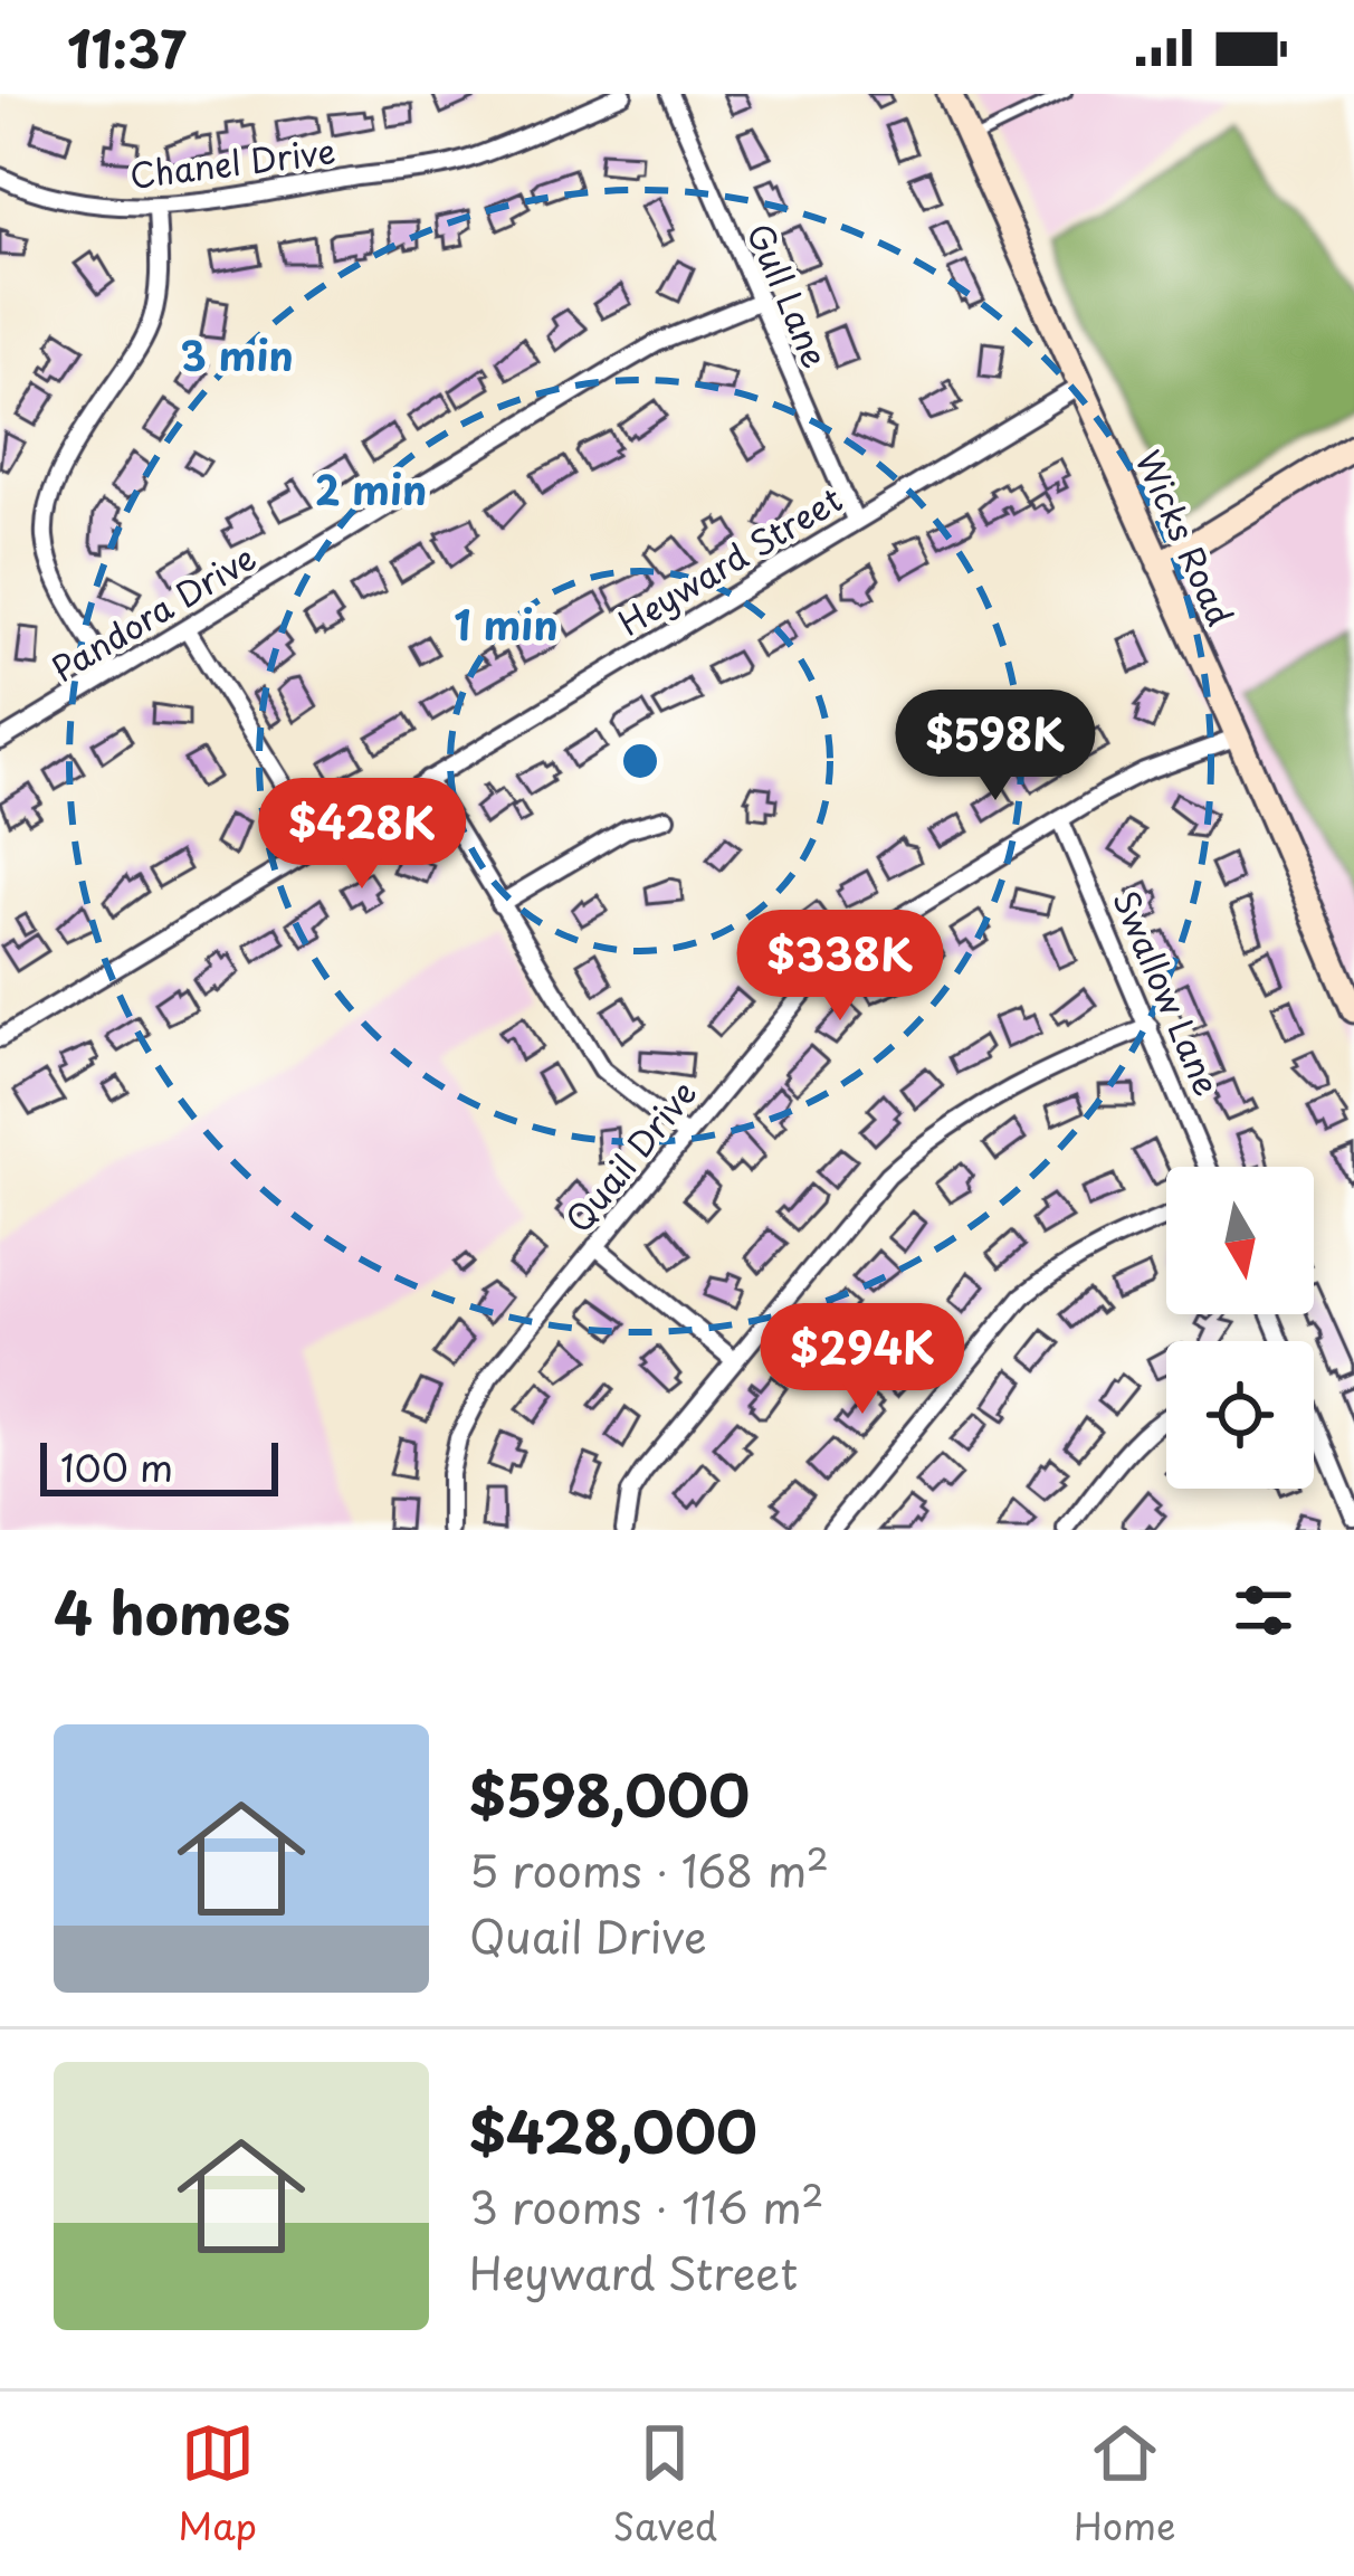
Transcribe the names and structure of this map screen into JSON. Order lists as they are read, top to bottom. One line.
{"streets":{"main road":["Wicks Road"],"street":["Chanel Drive","Gull Lane","Heyward Street","Pandora Drive","Swallow Lane","Quail Drive"]},"crossings":[["Gull Lane","Heyward Street"],["Gull Lane","Pandora Drive"],["Wicks Road","Heyward Street"],["Wicks Road","Quail Drive"],["Swallow Lane","Quail Drive"]],"scale_bar":"100 m","north":"bottom","page":{"status":"11:37","price":["$598K","$428K","$338K","$294K"],"scale":"100 m","heading":"4 homes","list":[{"name":"$598,000","note":"5 rooms · 168 m² · Quail Drive"},{"name":"$428,000","note":"3 rooms · 116 m² · Heyward Street"}],"tabs":["Map","Saved","Home"]},"rings":["3 min","2 min","1 min"]}
